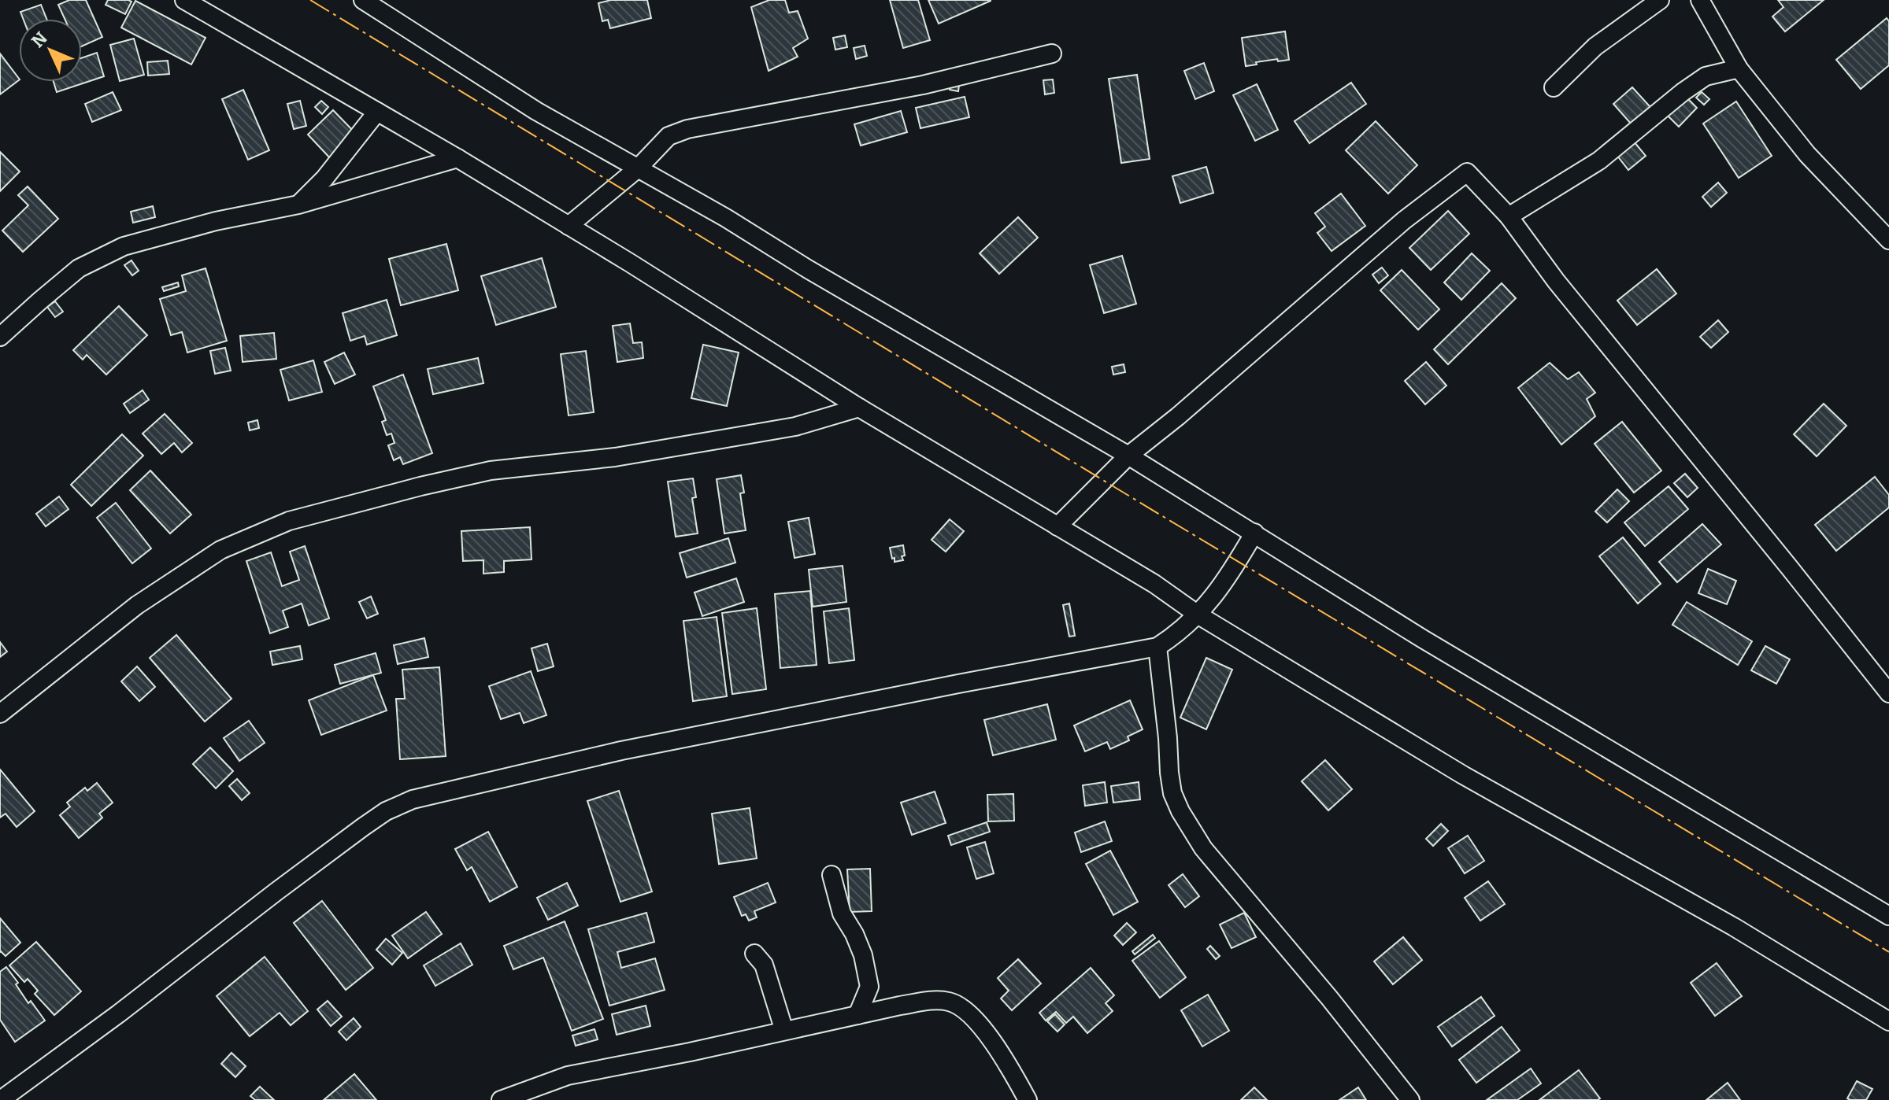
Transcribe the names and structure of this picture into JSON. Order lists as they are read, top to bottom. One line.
{"north":"top left"}
